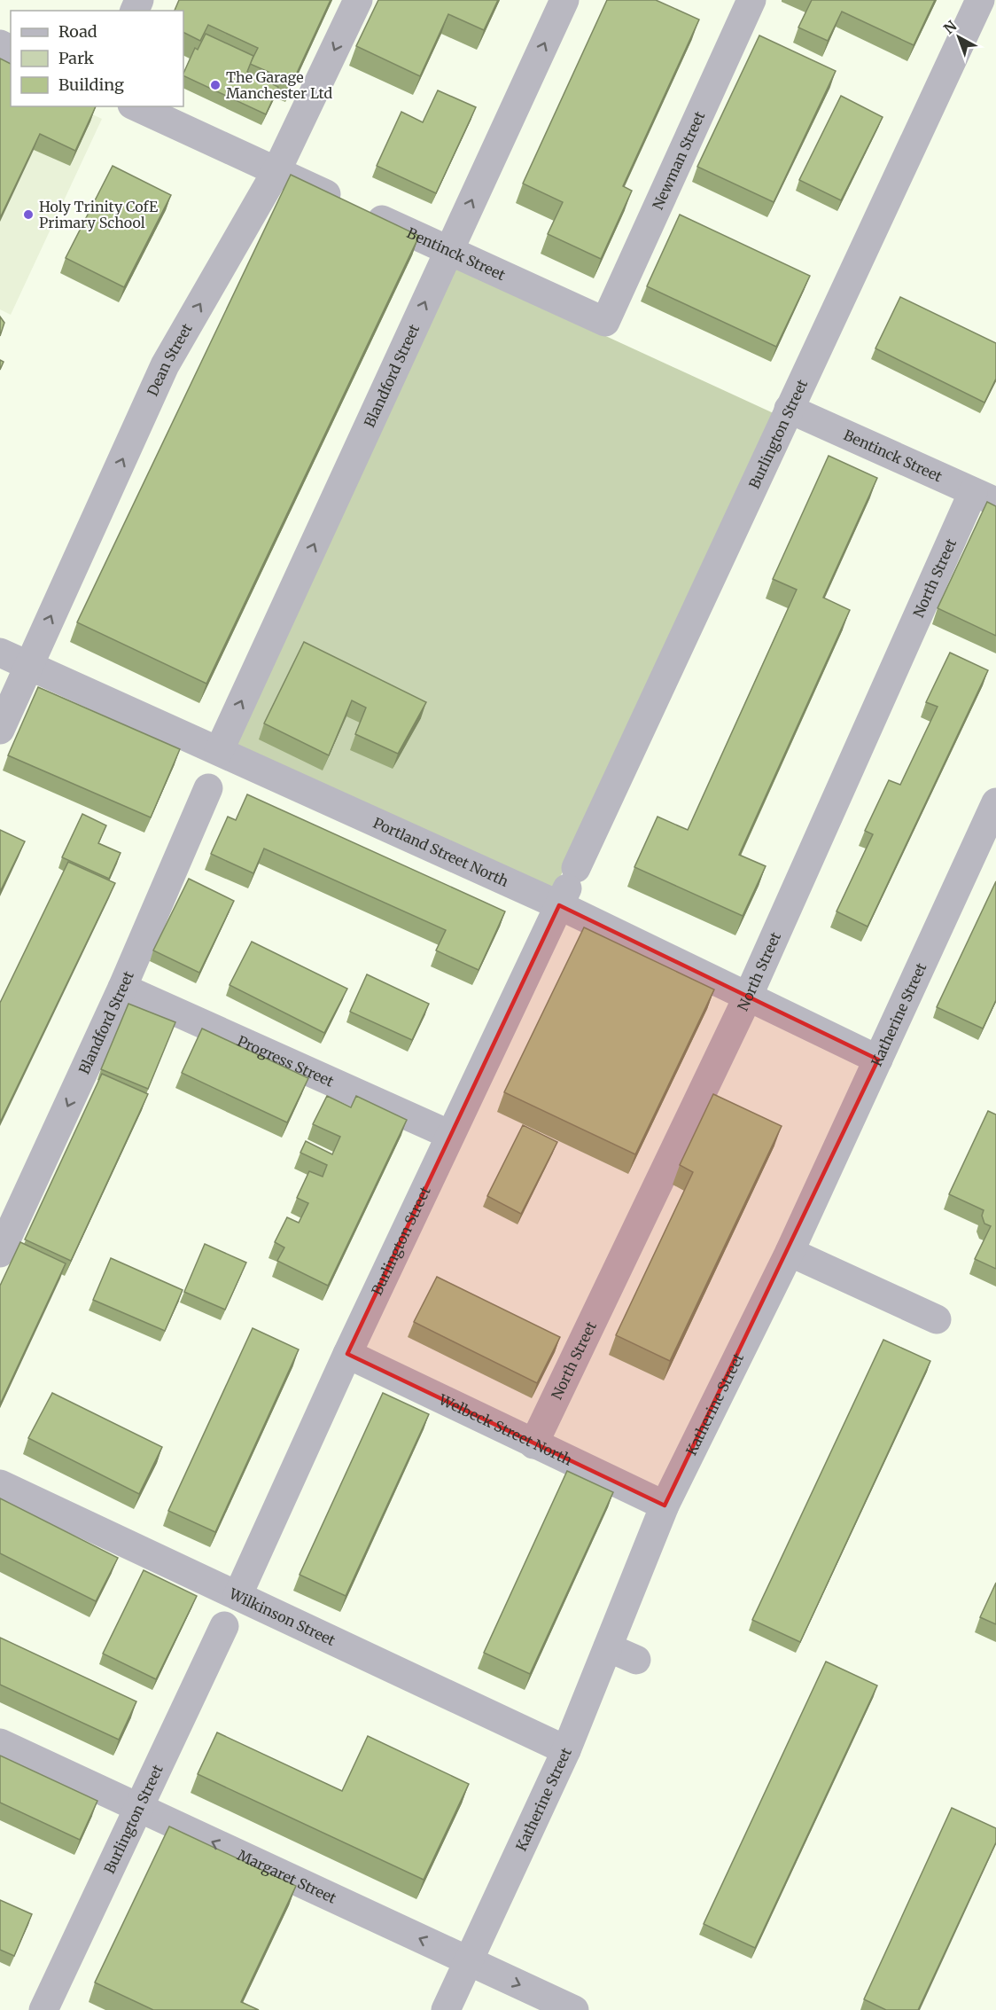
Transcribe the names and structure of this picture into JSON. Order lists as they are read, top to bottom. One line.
{"streets":{"street":["Newman Street","Bentinck Street","Dean Street","Blandford Street","Burlington Street","North Street","Portland Street North","Katherine Street","Progress Street","Welbeck Street North","Wilkinson Street","Margaret Street"]},"crossings":[["Newman Street","Bentinck Street"],["Bentinck Street","Dean Street"],["Bentinck Street","Blandford Street"],["Bentinck Street","Burlington Street"],["Bentinck Street","North Street"],["Dean Street","Portland Street North"],["Blandford Street","Portland Street North"],["Blandford Street","Progress Street"],["Burlington Street","Portland Street North"],["Burlington Street","Progress Street"],["Burlington Street","Welbeck Street North"],["Burlington Street","Wilkinson Street"],["Burlington Street","Margaret Street"],["North Street","Portland Street North"],["North Street","Welbeck Street North"],["Portland Street North","Katherine Street"],["Katherine Street","Welbeck Street North"],["Katherine Street","Wilkinson Street"],["Katherine Street","Margaret Street"]],"places":["The Garage Manchester Ltd","Holy Trinity CofE Primary School"],"legend":["Road","Park","Building"],"north":"top left"}
